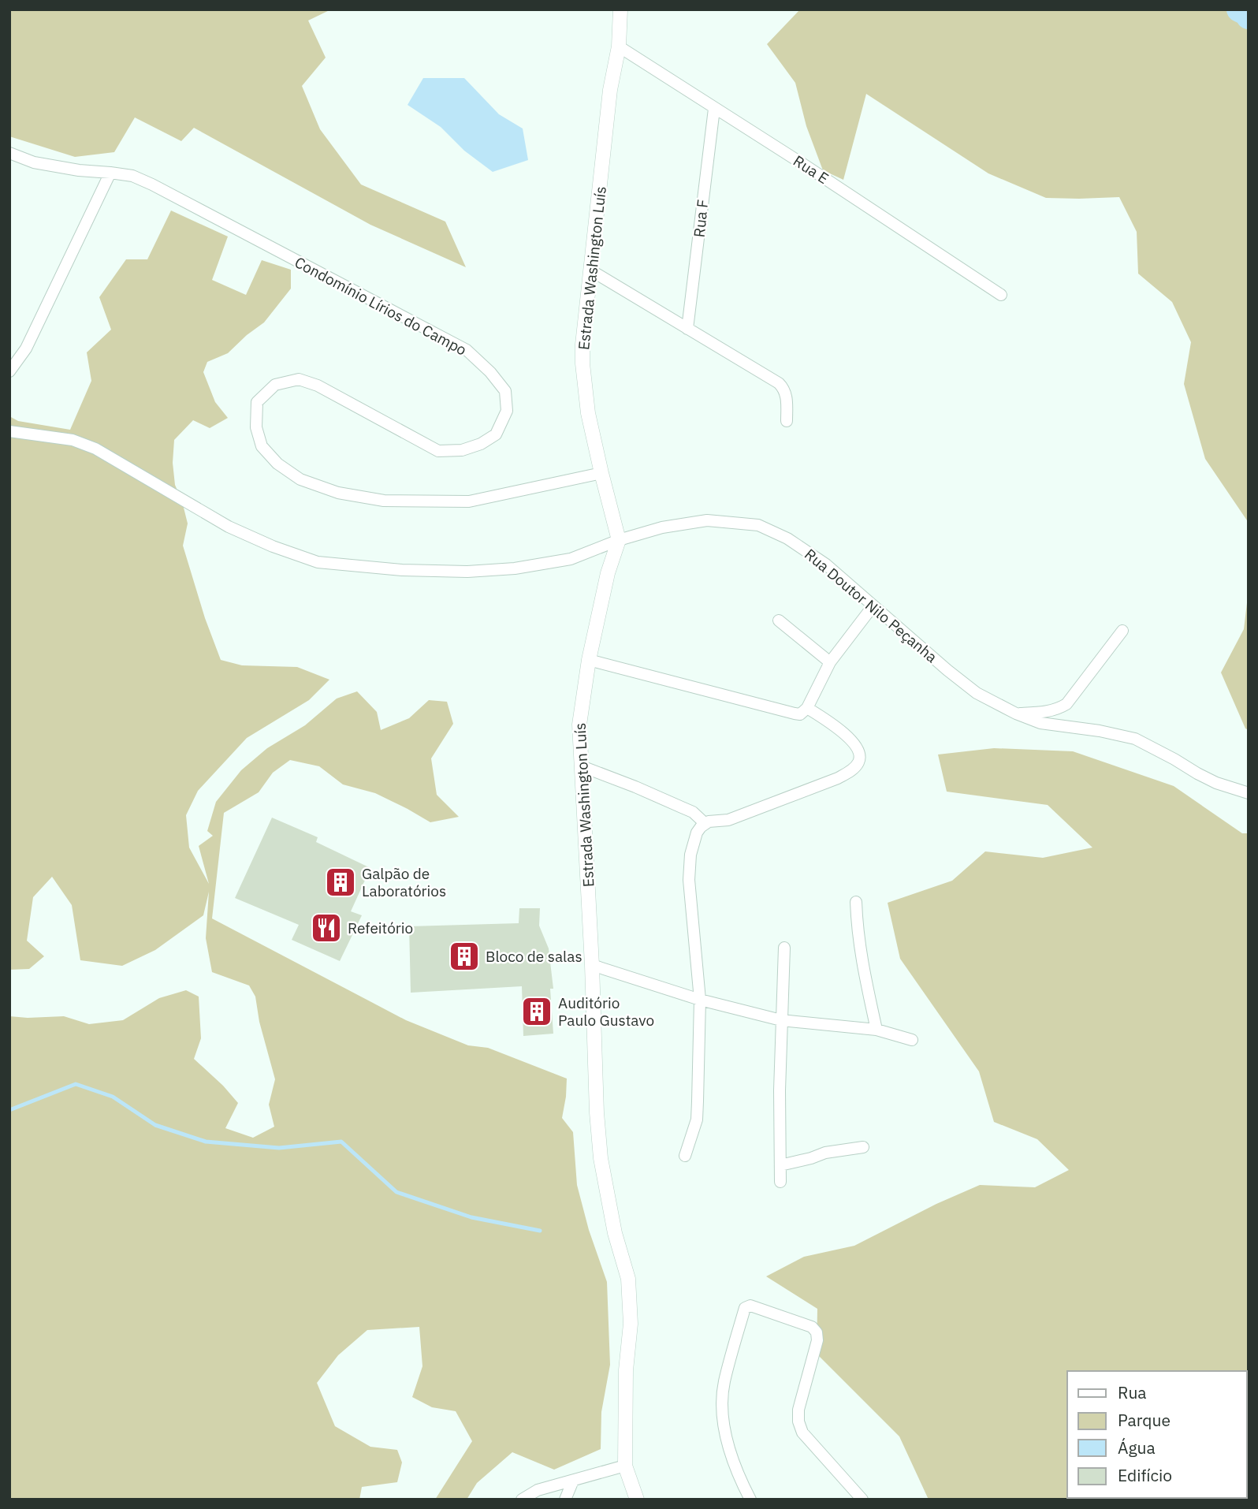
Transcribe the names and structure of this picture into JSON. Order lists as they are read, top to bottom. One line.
{"streets":{"street":["Rua E","Rua F","Estrada Washington Luís","Condomínio Lírios do Campo","Rua Doutor Nilo Peçanha"]},"crossings":[["Rua E","Rua F"],["Rua E","Estrada Washington Luís"],["Estrada Washington Luís","Condomínio Lírios do Campo"],["Estrada Washington Luís","Rua Doutor Nilo Peçanha"]],"places":{"building":["Galpão de Laboratórios","Bloco de salas","Auditório Paulo Gustavo"],"restaurant":["Refeitório"]},"legend":["Rua","Parque","Água","Edifício"]}
